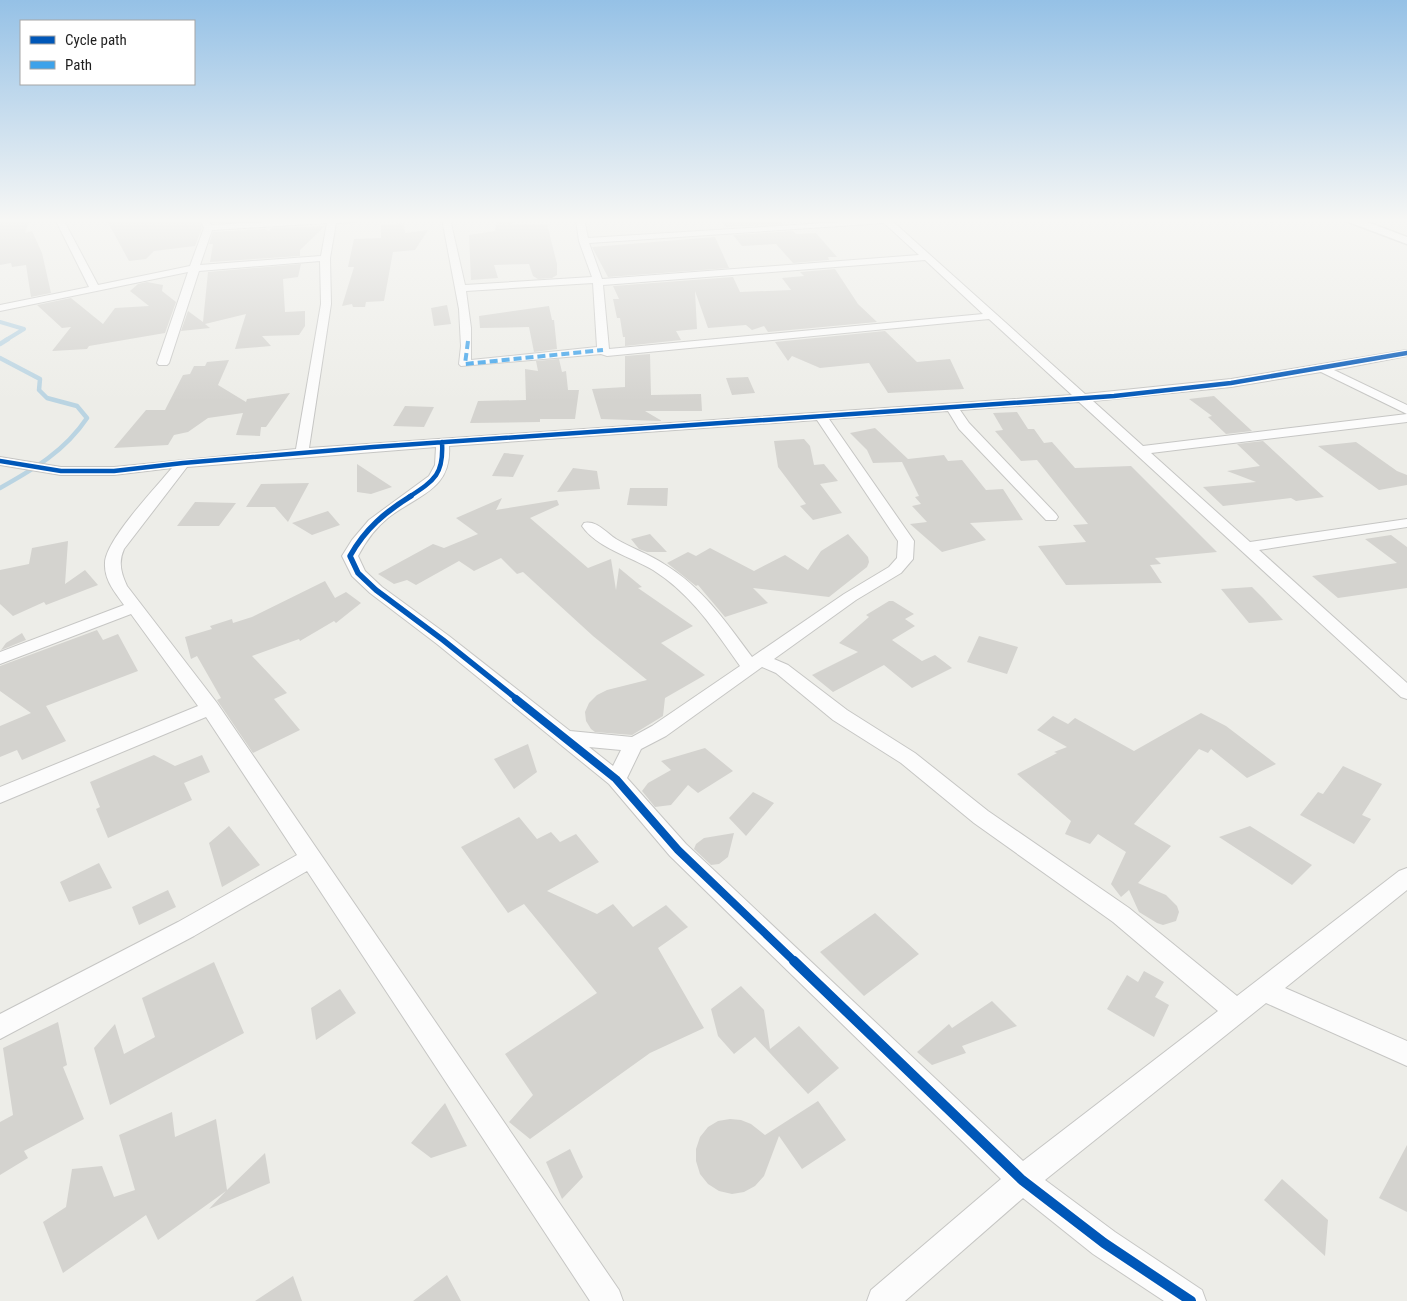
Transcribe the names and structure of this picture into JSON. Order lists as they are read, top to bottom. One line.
{"legend":["Cycle path","Path"]}
